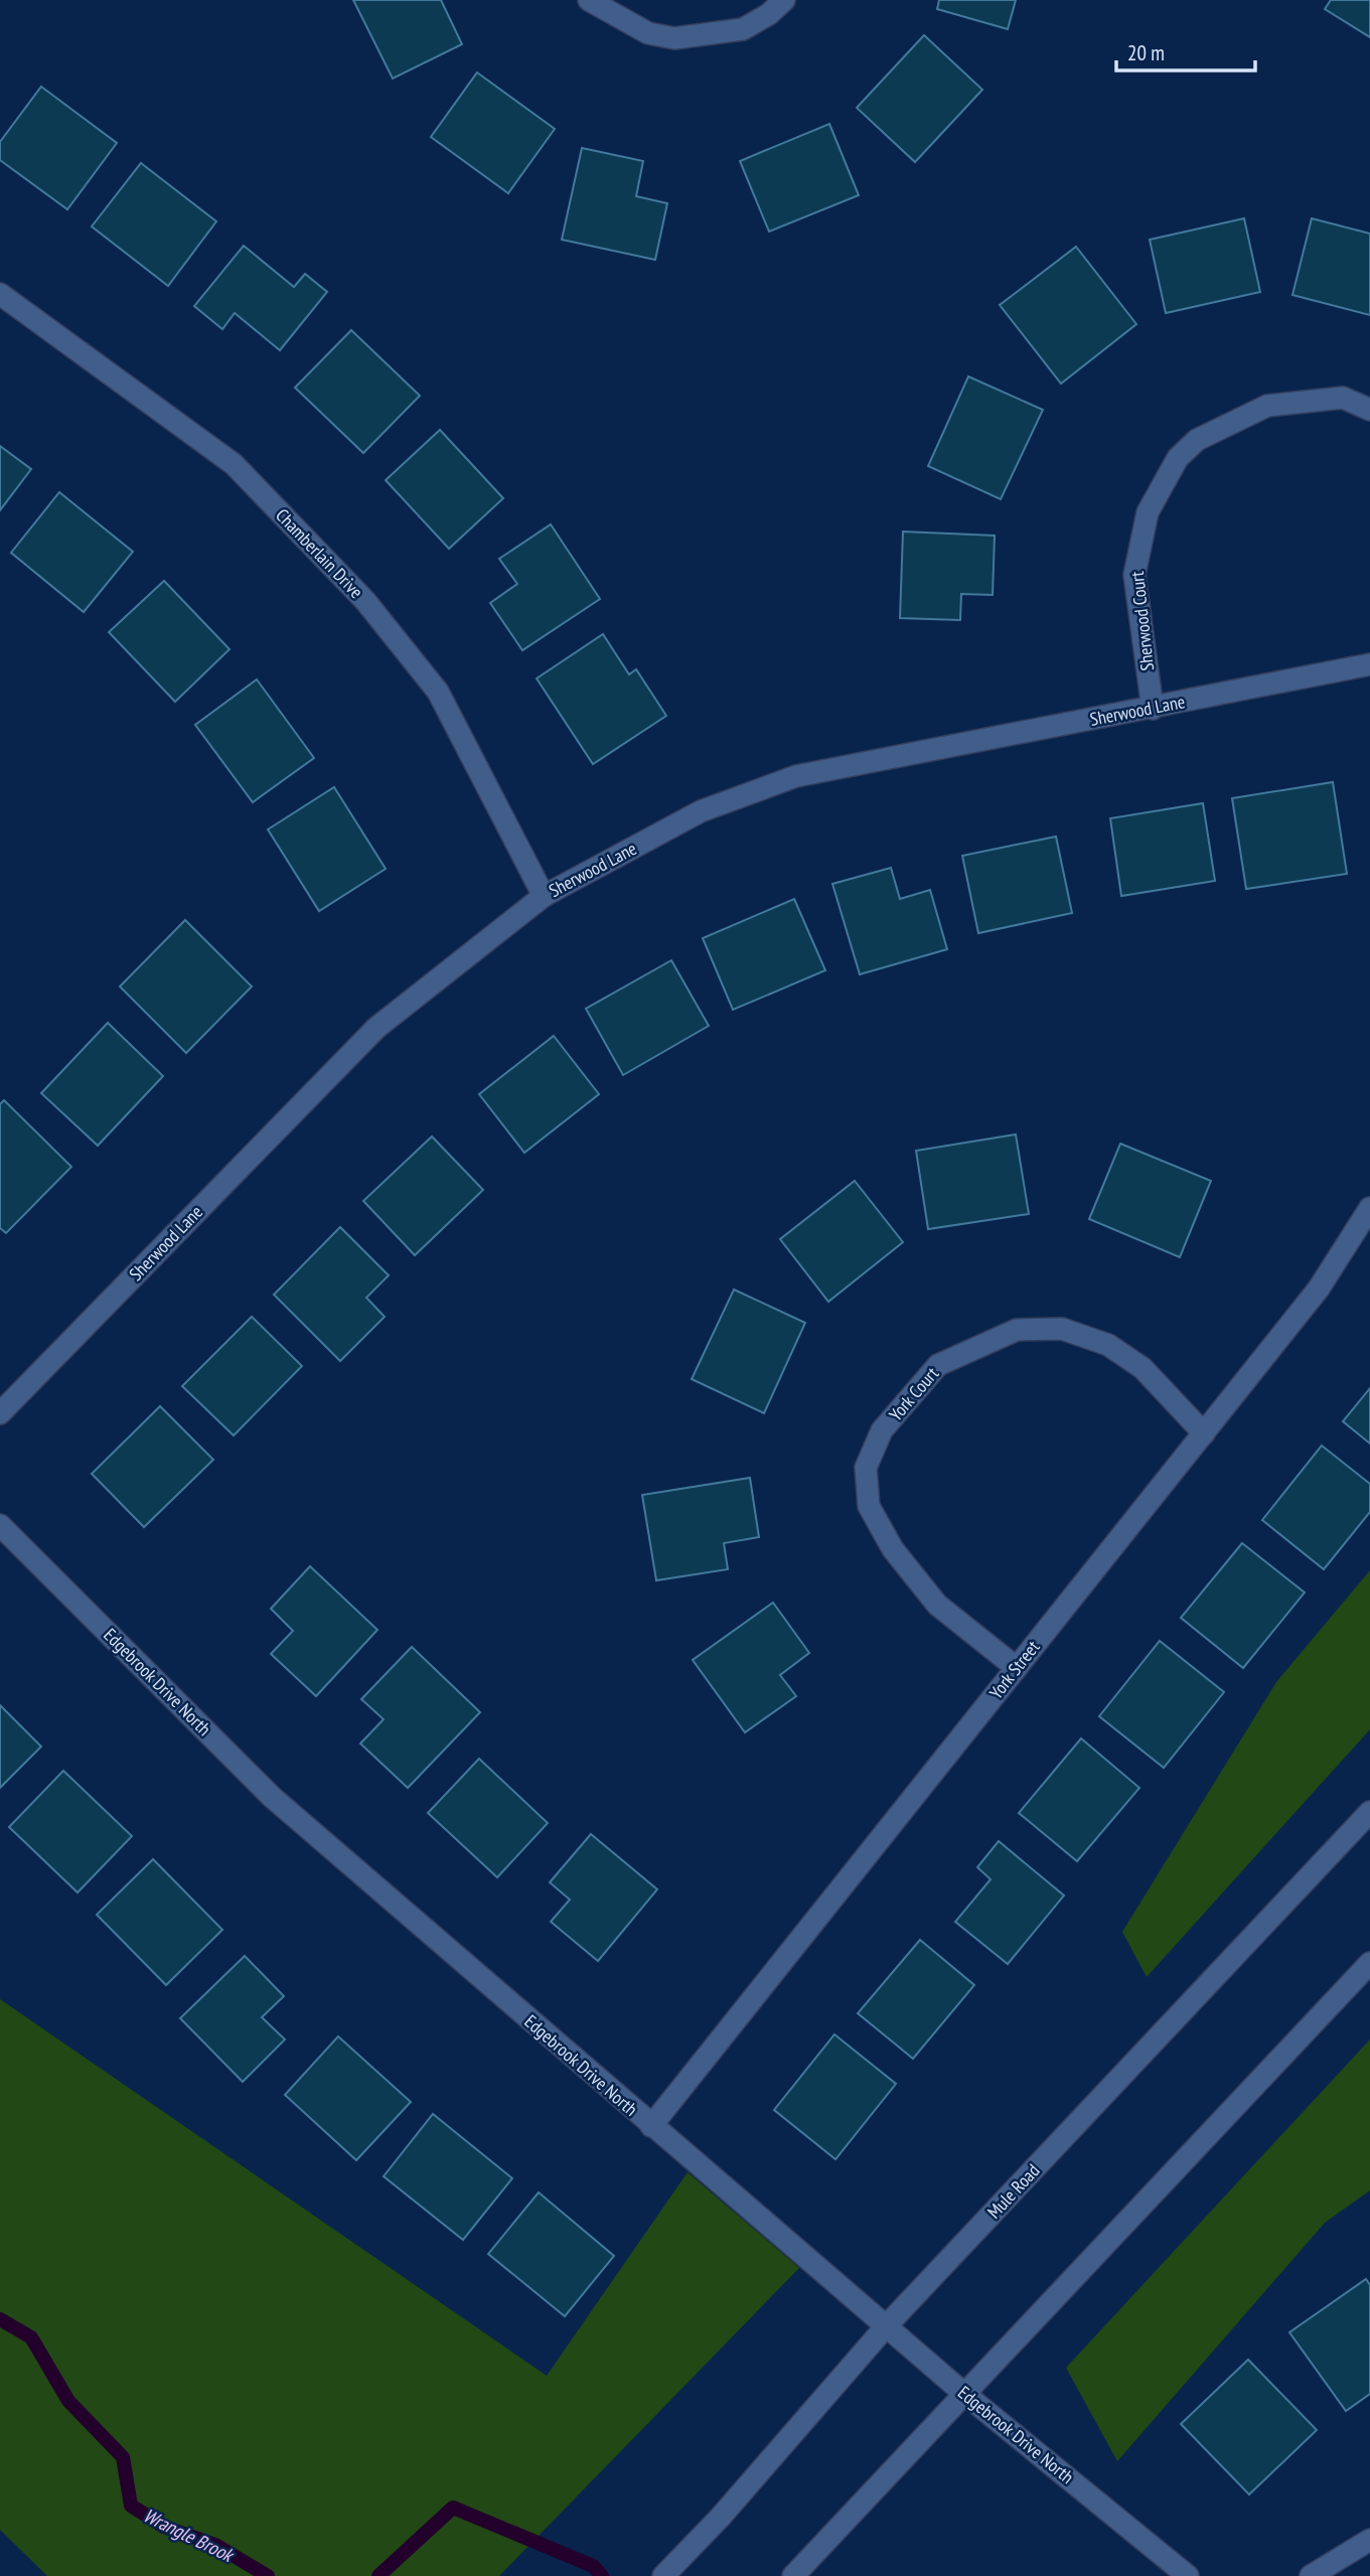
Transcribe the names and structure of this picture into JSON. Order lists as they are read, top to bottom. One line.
{"streets":{"street":["Chamberlain Drive","Sherwood Court","Sherwood Lane","York Court","York Street","Edgebrook Drive North","Mule Road"]},"crossings":[["Chamberlain Drive","Sherwood Lane"],["Sherwood Court","Sherwood Lane"],["York Court","York Street"],["York Street","Edgebrook Drive North"],["Edgebrook Drive North","Mule Road"]],"water":["Wrangle Brook"],"scale_bar":"20 m"}
